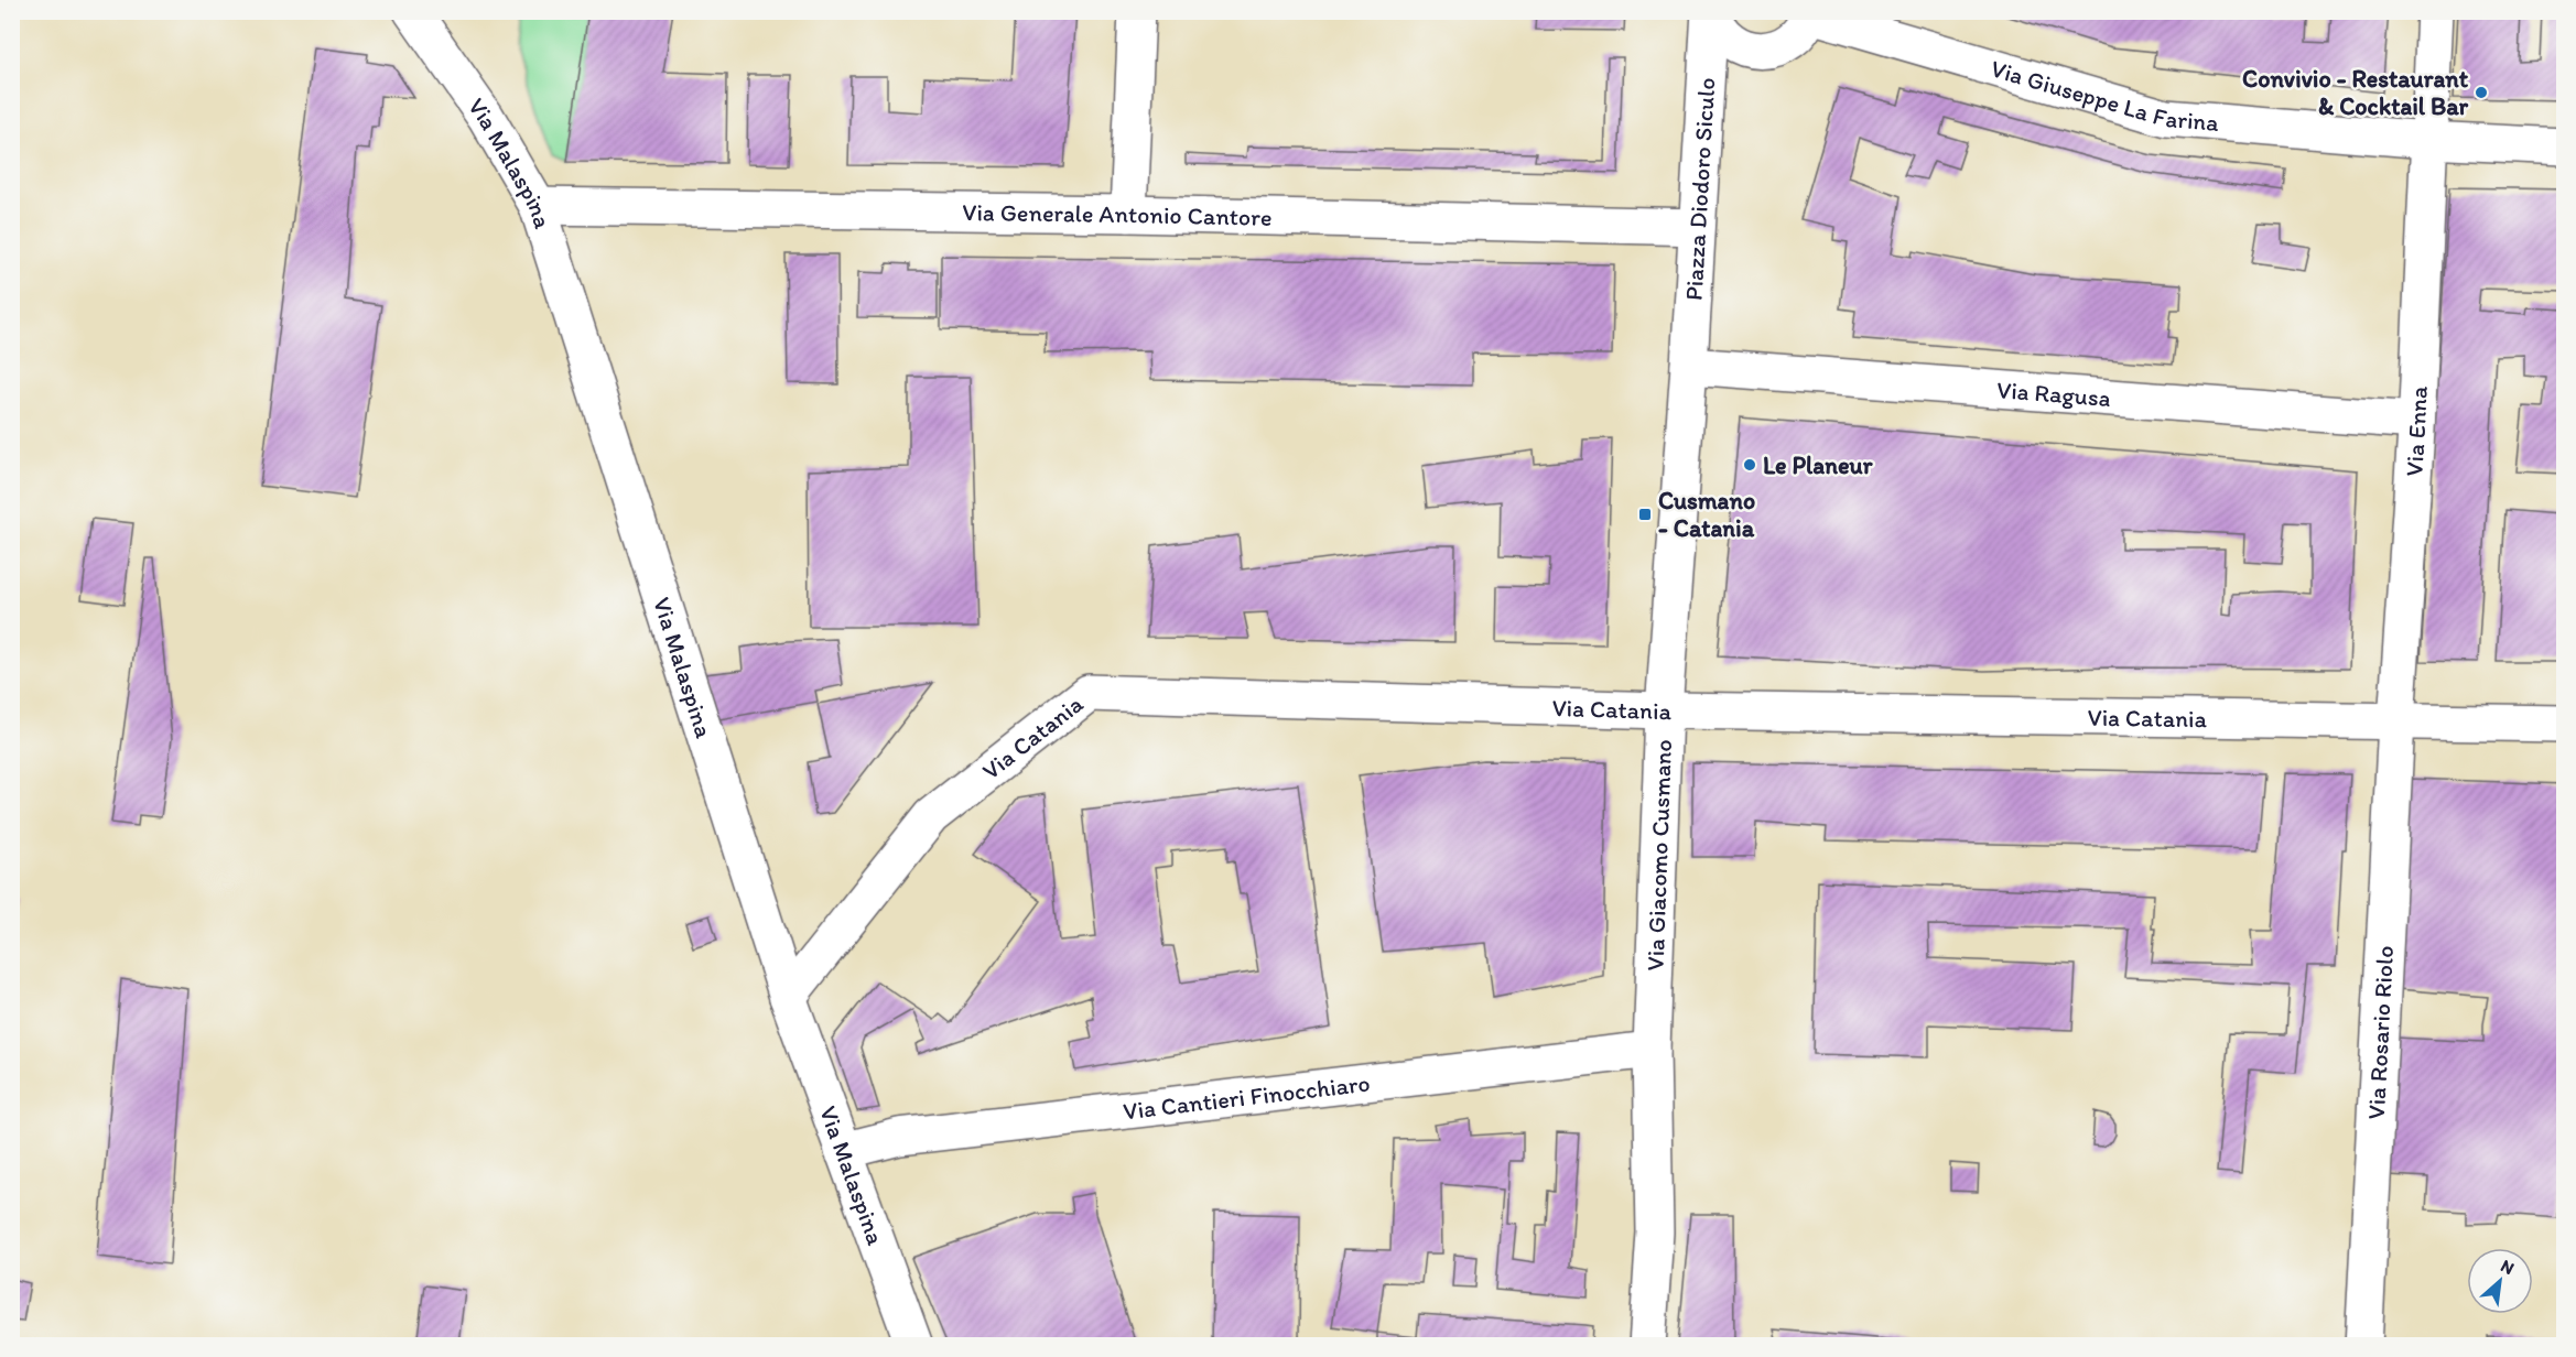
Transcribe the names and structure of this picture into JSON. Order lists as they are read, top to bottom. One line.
{"streets":{"street":["Via Giuseppe La Farina","Via Malaspina","Piazza Diodoro Siculo","Via Generale Antonio Cantore","Via Ragusa","Via Enna","Via Catania","Via Giacomo Cusmano","Via Rosario Riolo","Via Cantieri Finocchiaro"]},"crossings":[["Via Giuseppe La Farina","Via Enna"],["Via Malaspina","Via Generale Antonio Cantore"],["Via Malaspina","Via Catania"],["Via Malaspina","Via Cantieri Finocchiaro"],["Piazza Diodoro Siculo","Via Generale Antonio Cantore"],["Piazza Diodoro Siculo","Via Ragusa"],["Piazza Diodoro Siculo","Via Giacomo Cusmano"],["Via Ragusa","Via Enna"],["Via Ragusa","Via Giacomo Cusmano"],["Via Enna","Via Catania"],["Via Enna","Via Rosario Riolo"],["Via Catania","Via Giacomo Cusmano"],["Via Catania","Via Rosario Riolo"],["Via Giacomo Cusmano","Via Cantieri Finocchiaro"]],"places":{"other":["Convivio - Restaurant & Cocktail Bar","Le Planeur"],"transit":["Cusmano - Catania"]},"north":"top right"}
